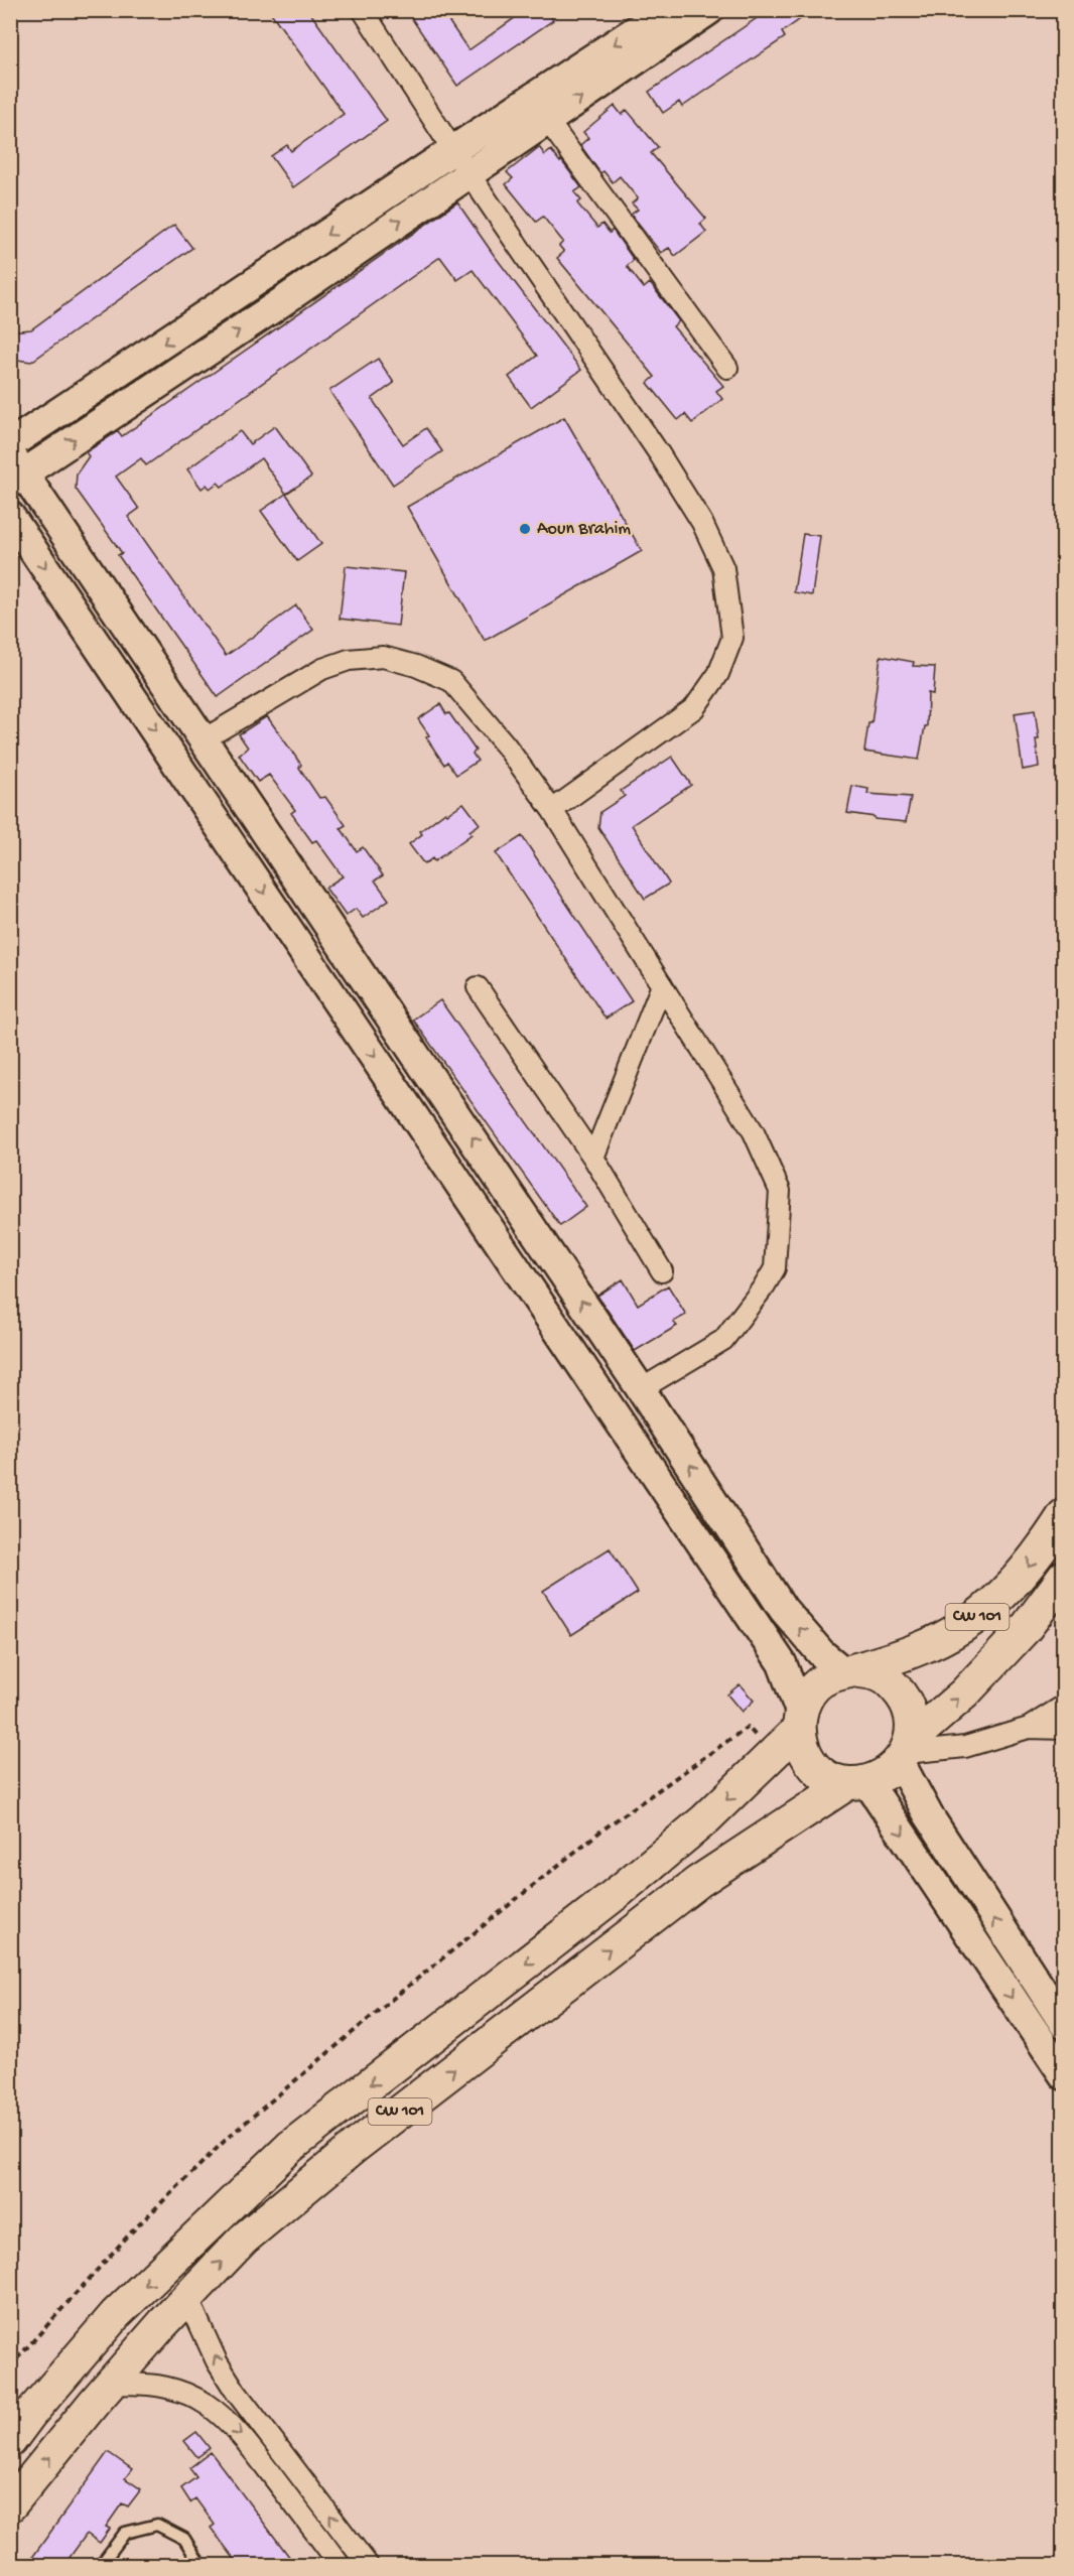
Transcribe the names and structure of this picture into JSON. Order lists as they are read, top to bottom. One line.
{"streets":{"main road":["CW 101"]},"places":["Aoun Brahim"]}
